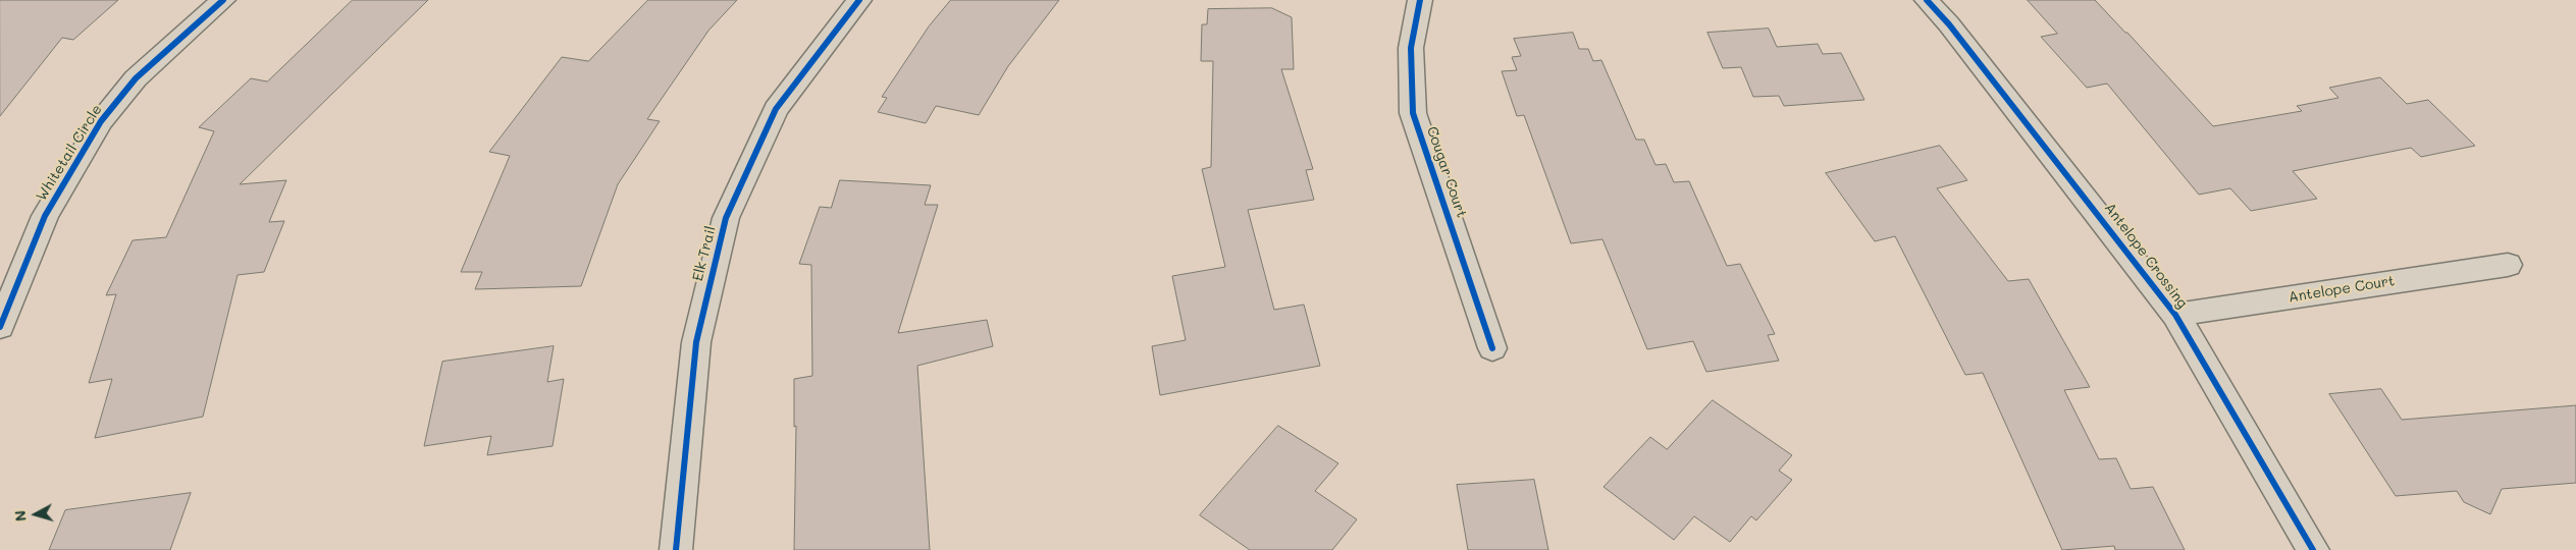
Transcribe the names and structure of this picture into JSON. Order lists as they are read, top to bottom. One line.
{"streets":{"street":["Whitetail Circle","Cougar Court","Elk Trail","Antelope Crossing","Antelope Court"]},"crossings":[["Antelope Crossing","Antelope Court"]],"north":"left"}
